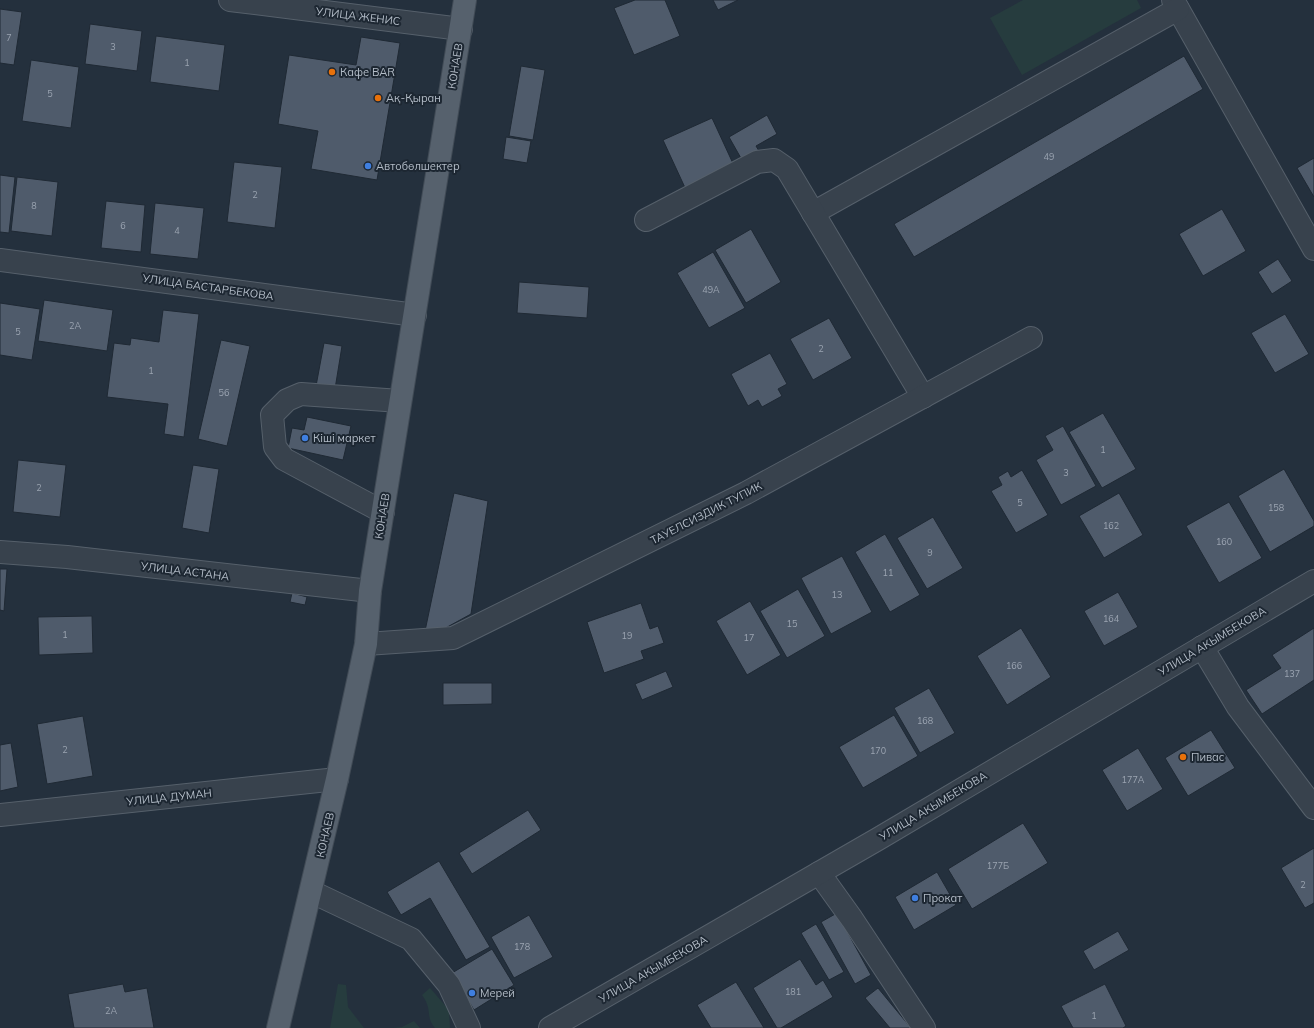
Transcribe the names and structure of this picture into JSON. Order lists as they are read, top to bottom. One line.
{"streets":{"main road":["КОНАЕВ"],"street":["УЛИЦА ЖЕНИС","УЛИЦА БАСТАРБЕКОВА","ТАУЕЛСИЗДИК ТУПИК","УЛИЦА АСТАНА","УЛИЦА АКЫМБЕКОВА","УЛИЦА ДУМАН"]},"crossings":[["УЛИЦА ЖЕНИС","КОНАЕВ"],["КОНАЕВ","УЛИЦА БАСТАРБЕКОВА"],["КОНАЕВ","ТАУЕЛСИЗДИК ТУПИК"],["КОНАЕВ","УЛИЦА АСТАНА"],["КОНАЕВ","УЛИЦА ДУМАН"]],"places":["Кафе BAR","Ақ-Қыран","Автобөлшектер","Кіші маркет","Пивас","Прокат","Мерей"],"house_numbers":["7","3","1","5","49","2","8","6","4","49А","2А","5","2","1","56","1","3","2","5","158","162","160","9","11","13","164","15","1","19","17","166","137","168","2","170","177А","177Б","2","178","181","2А","1"]}
